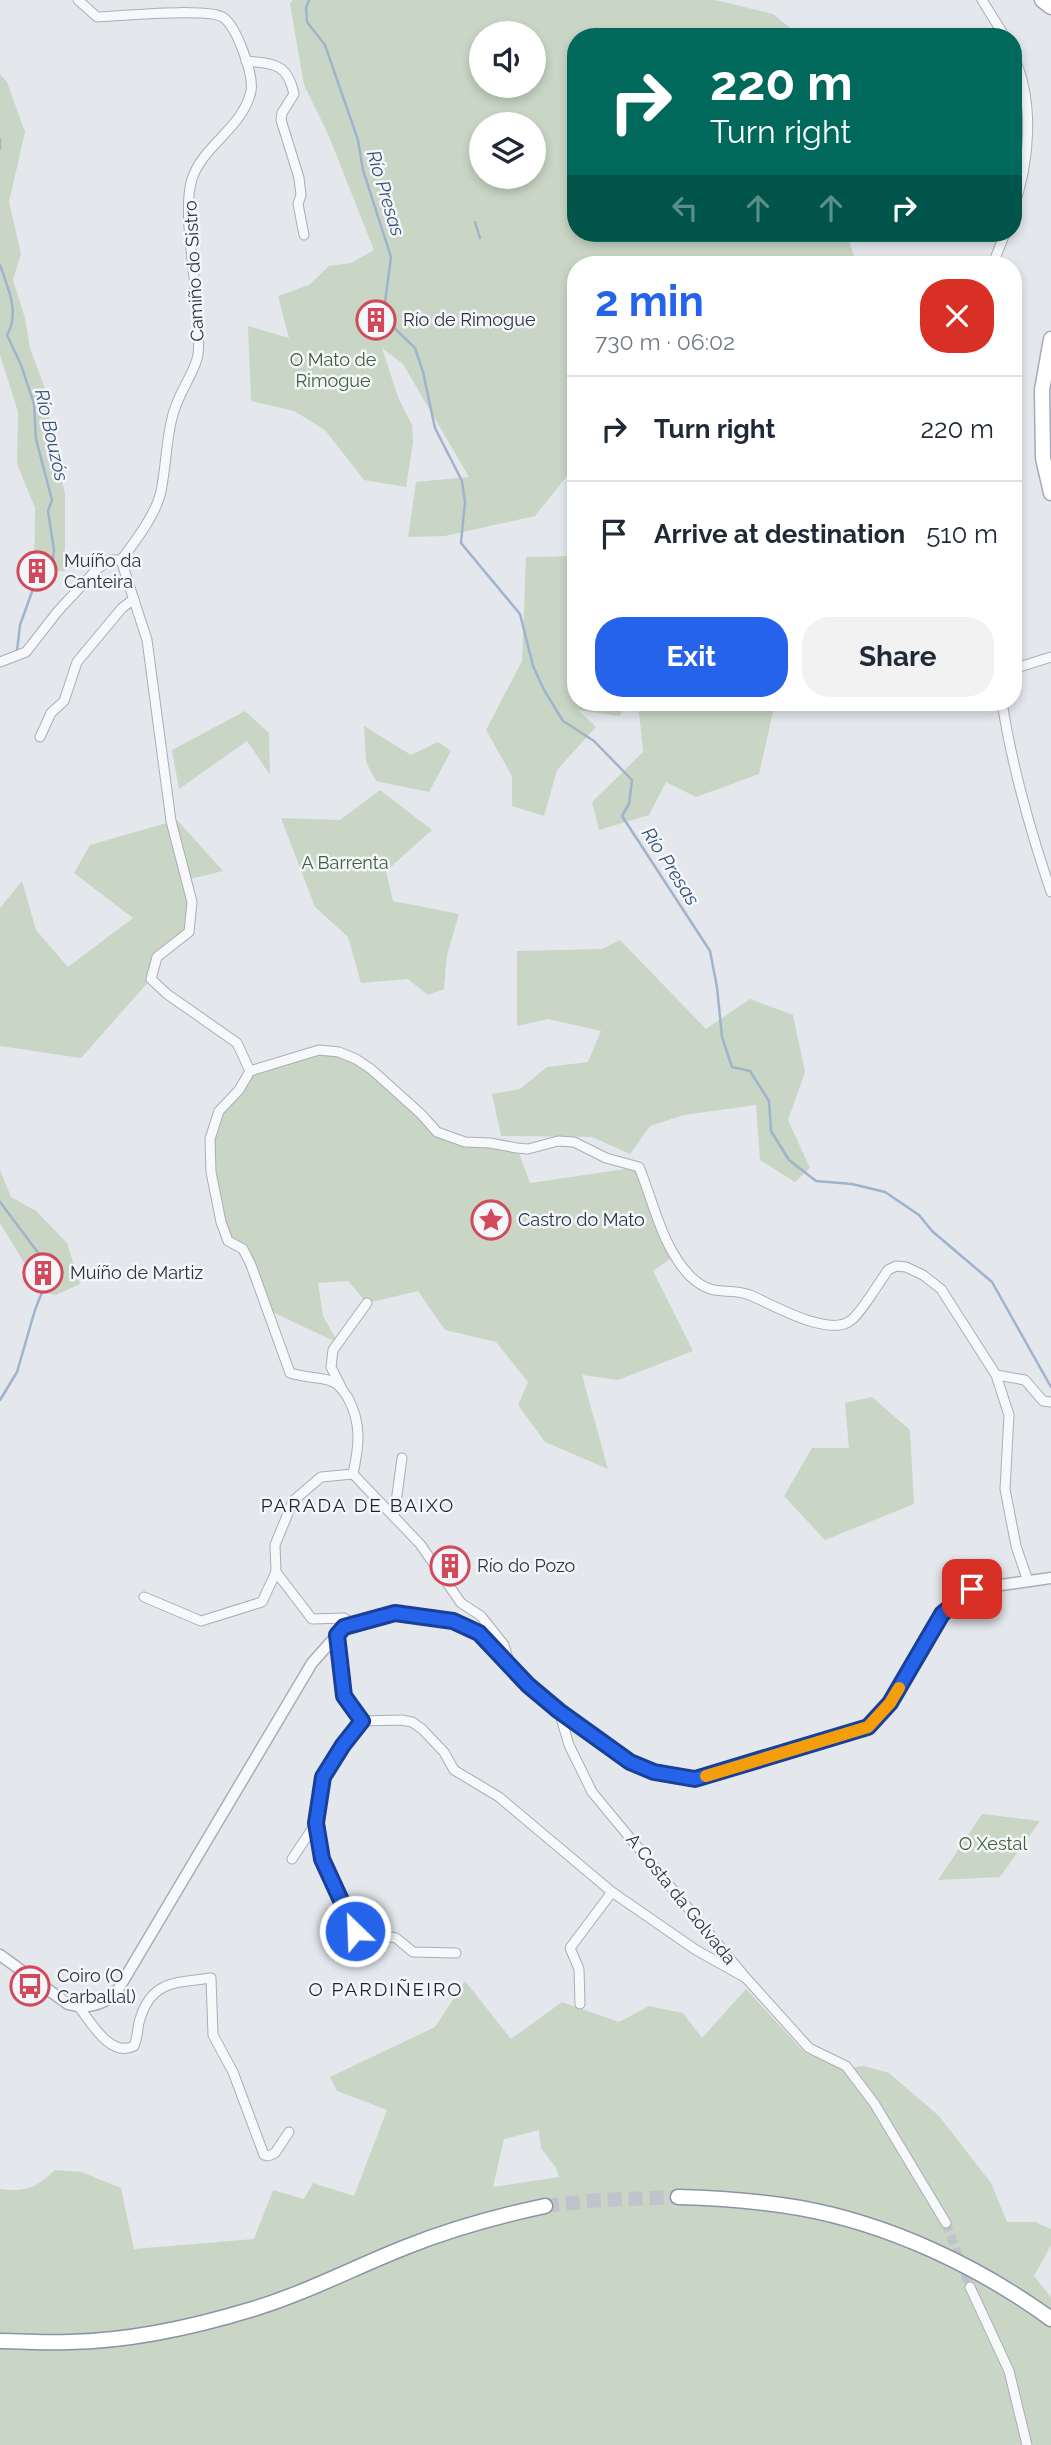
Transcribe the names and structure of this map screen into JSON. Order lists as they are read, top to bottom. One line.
{"streets":{"street":["Camiño do Sistro","A Costa da Golvada"]},"districts":["PARADA DE BAIXO","O PARDIÑEIRO"],"water":["Río Presas","Río Bouzós"],"parks":["O Mato de Rimogue","A Barrenta","O Xestal"],"places":{"building":["Río de Rimogue","Muíño da Canteira","Muíño de Martiz","Río do Pozo"],"place":["Castro do Mato"],"bus stop":["Coiro (O Carballal)"]},"page":{"turn":["220 m","Turn right"],"heading":["2 min","730 m · 06:02"],"list":[{"name":"Turn right","value":"220 m"},{"name":"Arrive at destination","value":"510 m"}],"buttons":["Exit","Share"]}}
